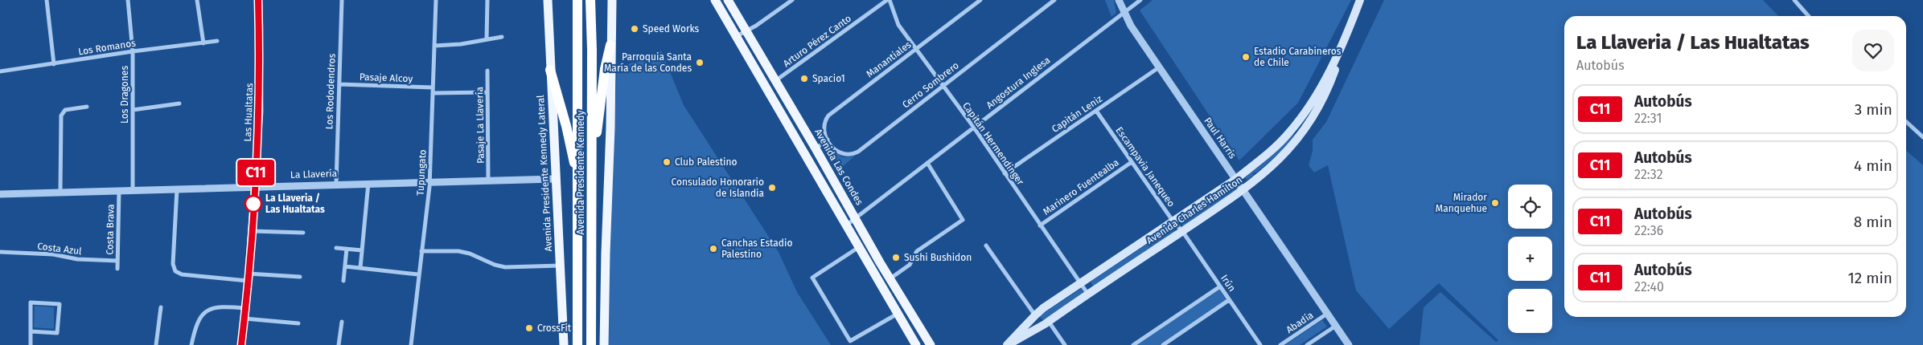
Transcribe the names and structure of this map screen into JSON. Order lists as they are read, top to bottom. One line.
{"streets":{"highway":["Avenida Presidente Kennedy"],"main road":["Avenida Las Condes","Avenida Presidente Kennedy Lateral","Avenida Charles Hamilton"],"street":["Arturo Pérez Canto","Los Romanos","Manantiales","Pasaje Alcoy","Angostura Inglesa","Cerro Sombrero","Los Rododendros","Los Dragones","Las Hualtatas","Capitán Leniz","Pasaje La Llavería","Paul Harris","Capitán Hermendinger","Escampavia Janequeo","Tupungato","La Llavería","Marinero Fuentealba","Costa Brava","Costa Azul","Irún","Abadía"]},"crossings":[["Arturo Pérez Canto","Capitán Hermendinger"],["Arturo Pérez Canto","Avenida Las Condes"],["Los Romanos","Los Dragones"],["Manantiales","Cerro Sombrero"],["Manantiales","Capitán Hermendinger"],["Pasaje Alcoy","Los Rododendros"],["Pasaje Alcoy","Tupungato"],["Angostura Inglesa","Paul Harris"],["Angostura Inglesa","Capitán Hermendinger"],["Angostura Inglesa","Avenida Las Condes"],["Cerro Sombrero","Capitán Hermendinger"],["Los Rododendros","La Llavería"],["Los Dragones","La Llavería"],["Las Hualtatas","La Llavería"],["Capitán Leniz","Paul Harris"],["Capitán Leniz","Capitán Hermendinger"],["Capitán Leniz","Escampavia Janequeo"],["Pasaje La Llavería","La Llavería"],["Paul Harris","Avenida Charles Hamilton"],["Paul Harris","Abadía"],["Capitán Hermendinger","Marinero Fuentealba"],["Capitán Hermendinger","Avenida Charles Hamilton"],["Escampavia Janequeo","Marinero Fuentealba"],["Escampavia Janequeo","Avenida Charles Hamilton"],["Escampavia Janequeo","Irún"],["Tupungato","La Llavería"],["Avenida Presidente Kennedy Lateral","La Llavería"],["La Llavería","Costa Brava"],["Avenida Charles Hamilton","Irún"],["Costa Brava","Costa Azul"]],"places":["Speed Works","Estadio Carabineros de Chile","Parroquia Santa María de las Condes","Spacio1","Club Palestino","Consulado Honorario de Islandia","Mirador Manquehue","La Llaveria / Las Hualtatas","Canchas Estadio Palestino","Sushi Bushidon","CrossFit"],"lines":["bus line C11"],"page":{"on_map":"C11","heading":["La Llaveria / Las Hualtatas","Autobús"],"list":[{"mark":"C11","name":"Autobús","note":"22:31","value":"3 min"},{"mark":"C11","name":"Autobús","note":"22:32","value":"4 min"},{"mark":"C11","name":"Autobús","note":"22:36","value":"8 min"},{"mark":"C11","name":"Autobús","note":"22:40","value":"12 min"}],"map_buttons":["+","−"]}}
